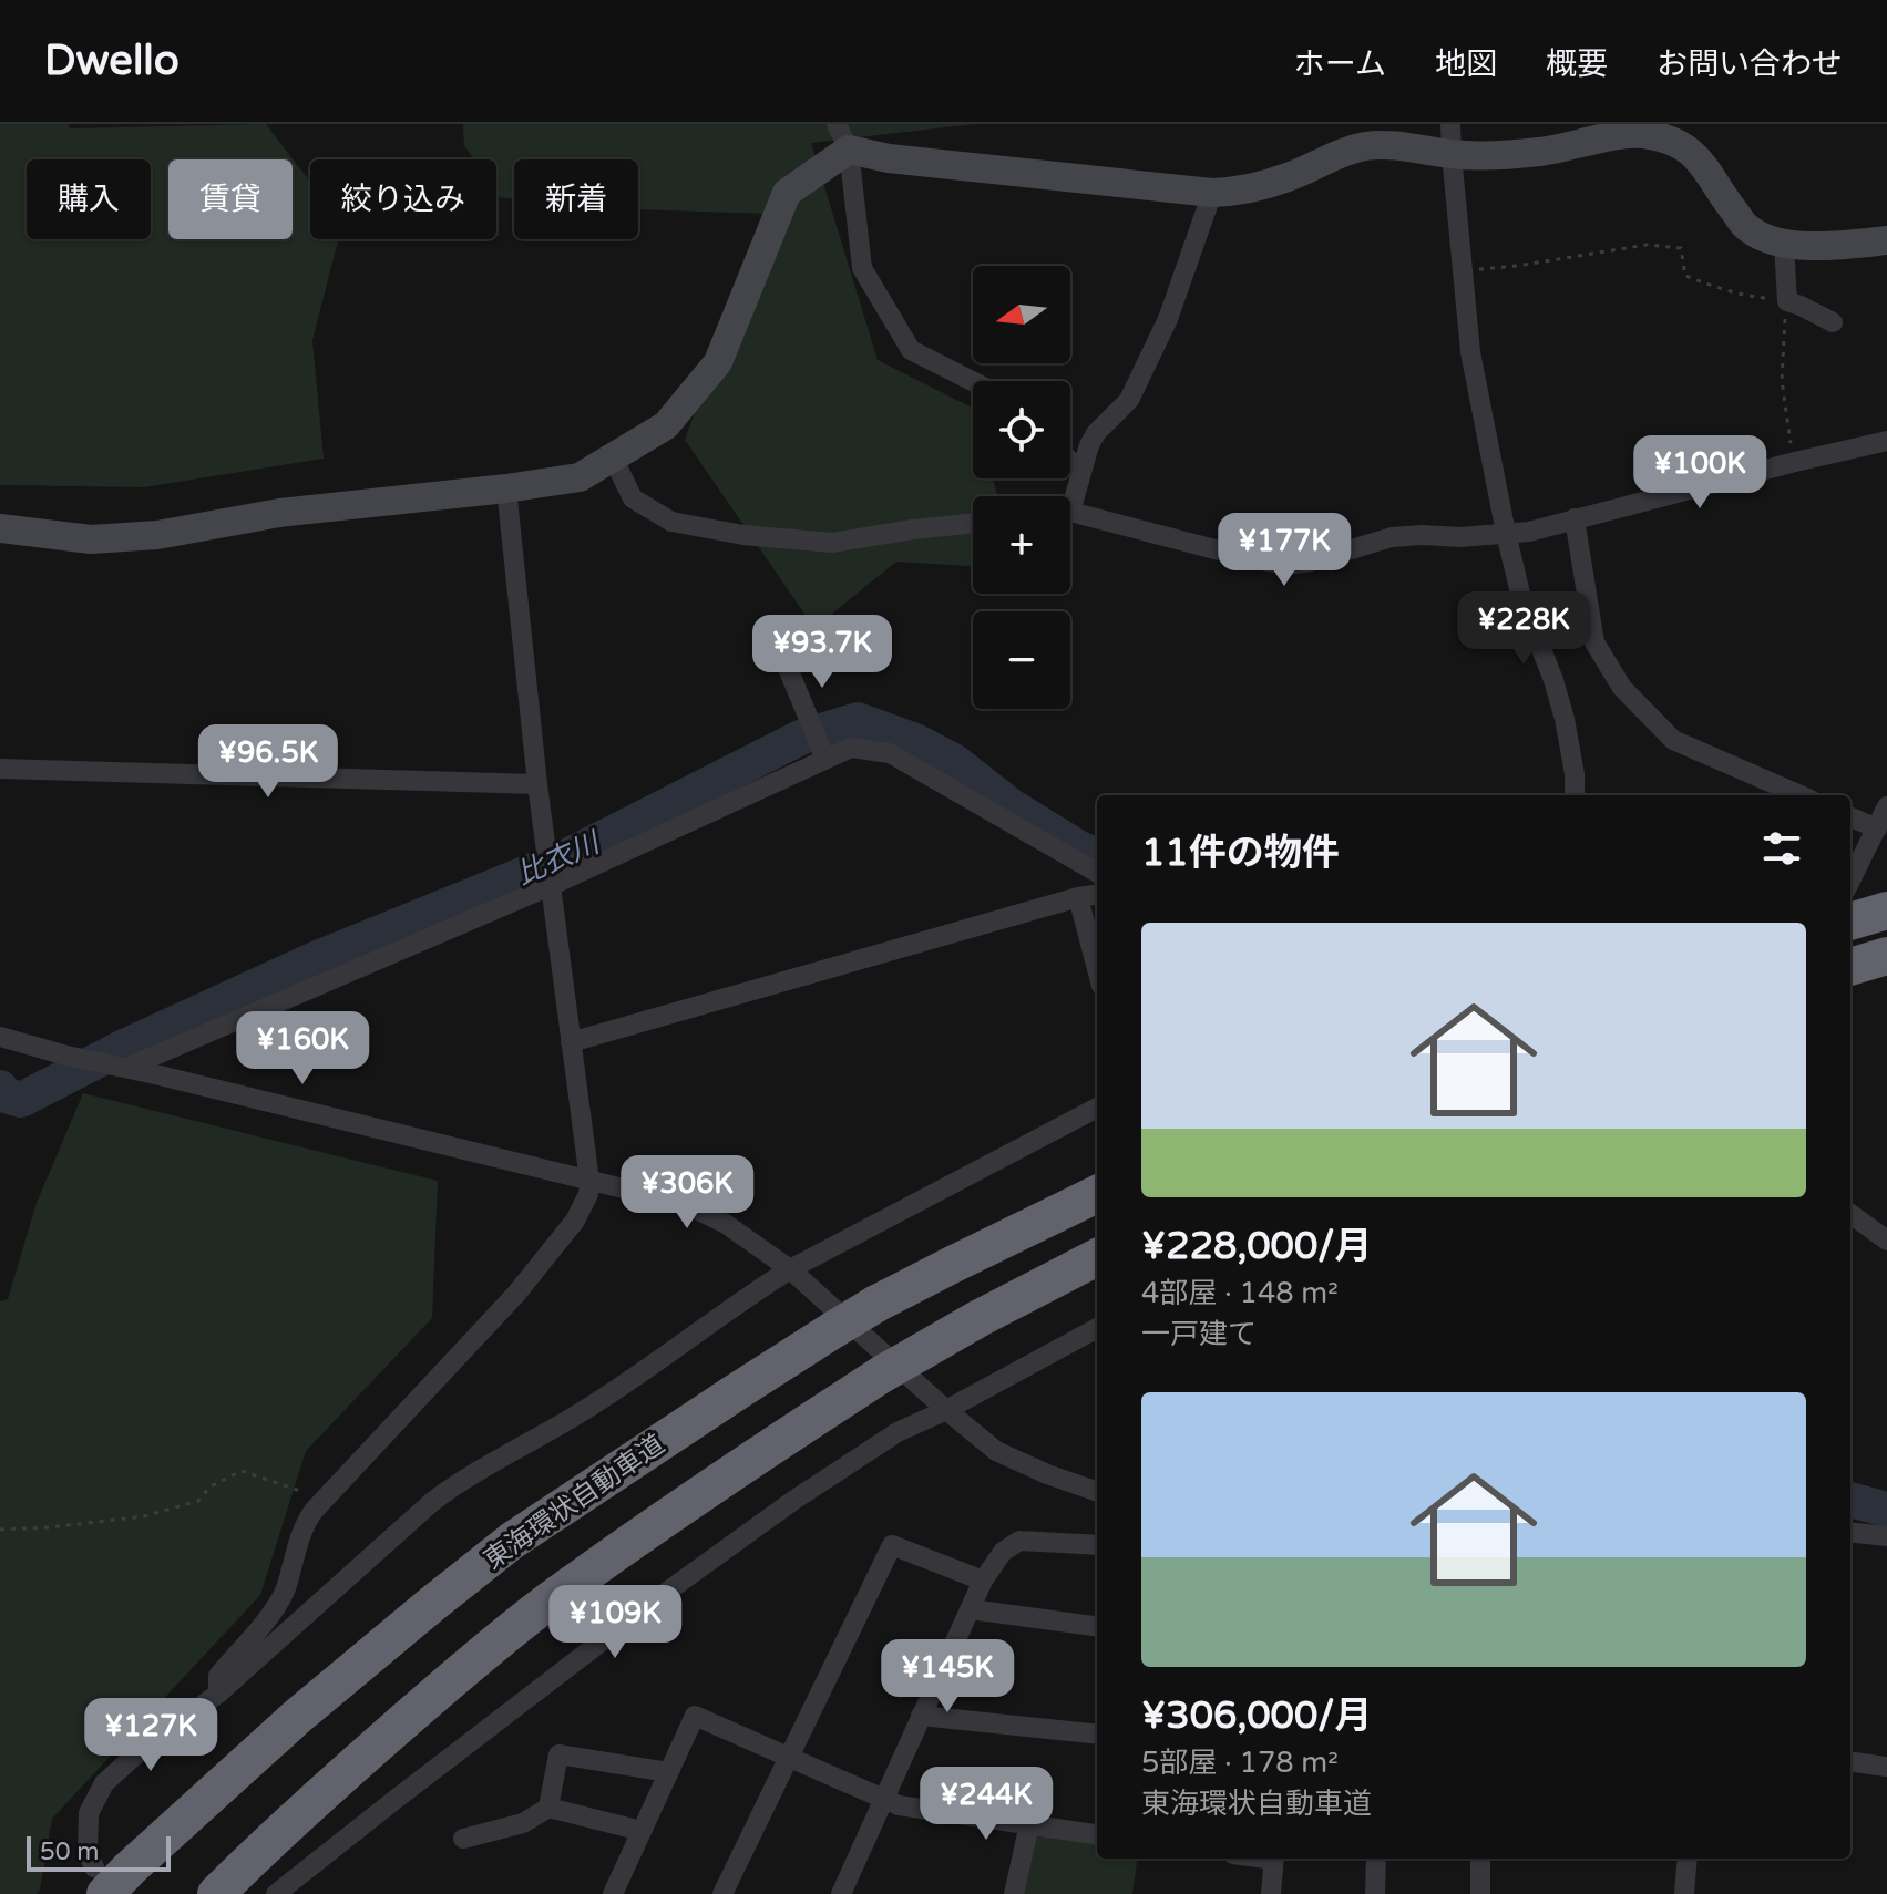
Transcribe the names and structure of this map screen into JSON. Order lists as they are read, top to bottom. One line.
{"streets":{"highway":["東海環状自動車道"]},"water":["比衣川"],"scale_bar":"50 m","north":"left","page":{"header":"Dwello","nav":["ホーム","地図","概要","お問い合わせ"],"chip":["購入","賃貸","絞り込み","新着"],"map_buttons":["+","−"],"price":["¥100K","¥177K","¥228K","¥93.7K","¥96.5K","¥160K","¥306K","¥109K","¥145K","¥127K","¥244K"],"heading":"11件の物件","list":[{"name":"¥228,000/月","note":"4部屋 · 148 m² · 一戸建て"},{"name":"¥306,000/月","note":"5部屋 · 178 m² · 東海環状自動車道"}],"scale":"50 m"}}
